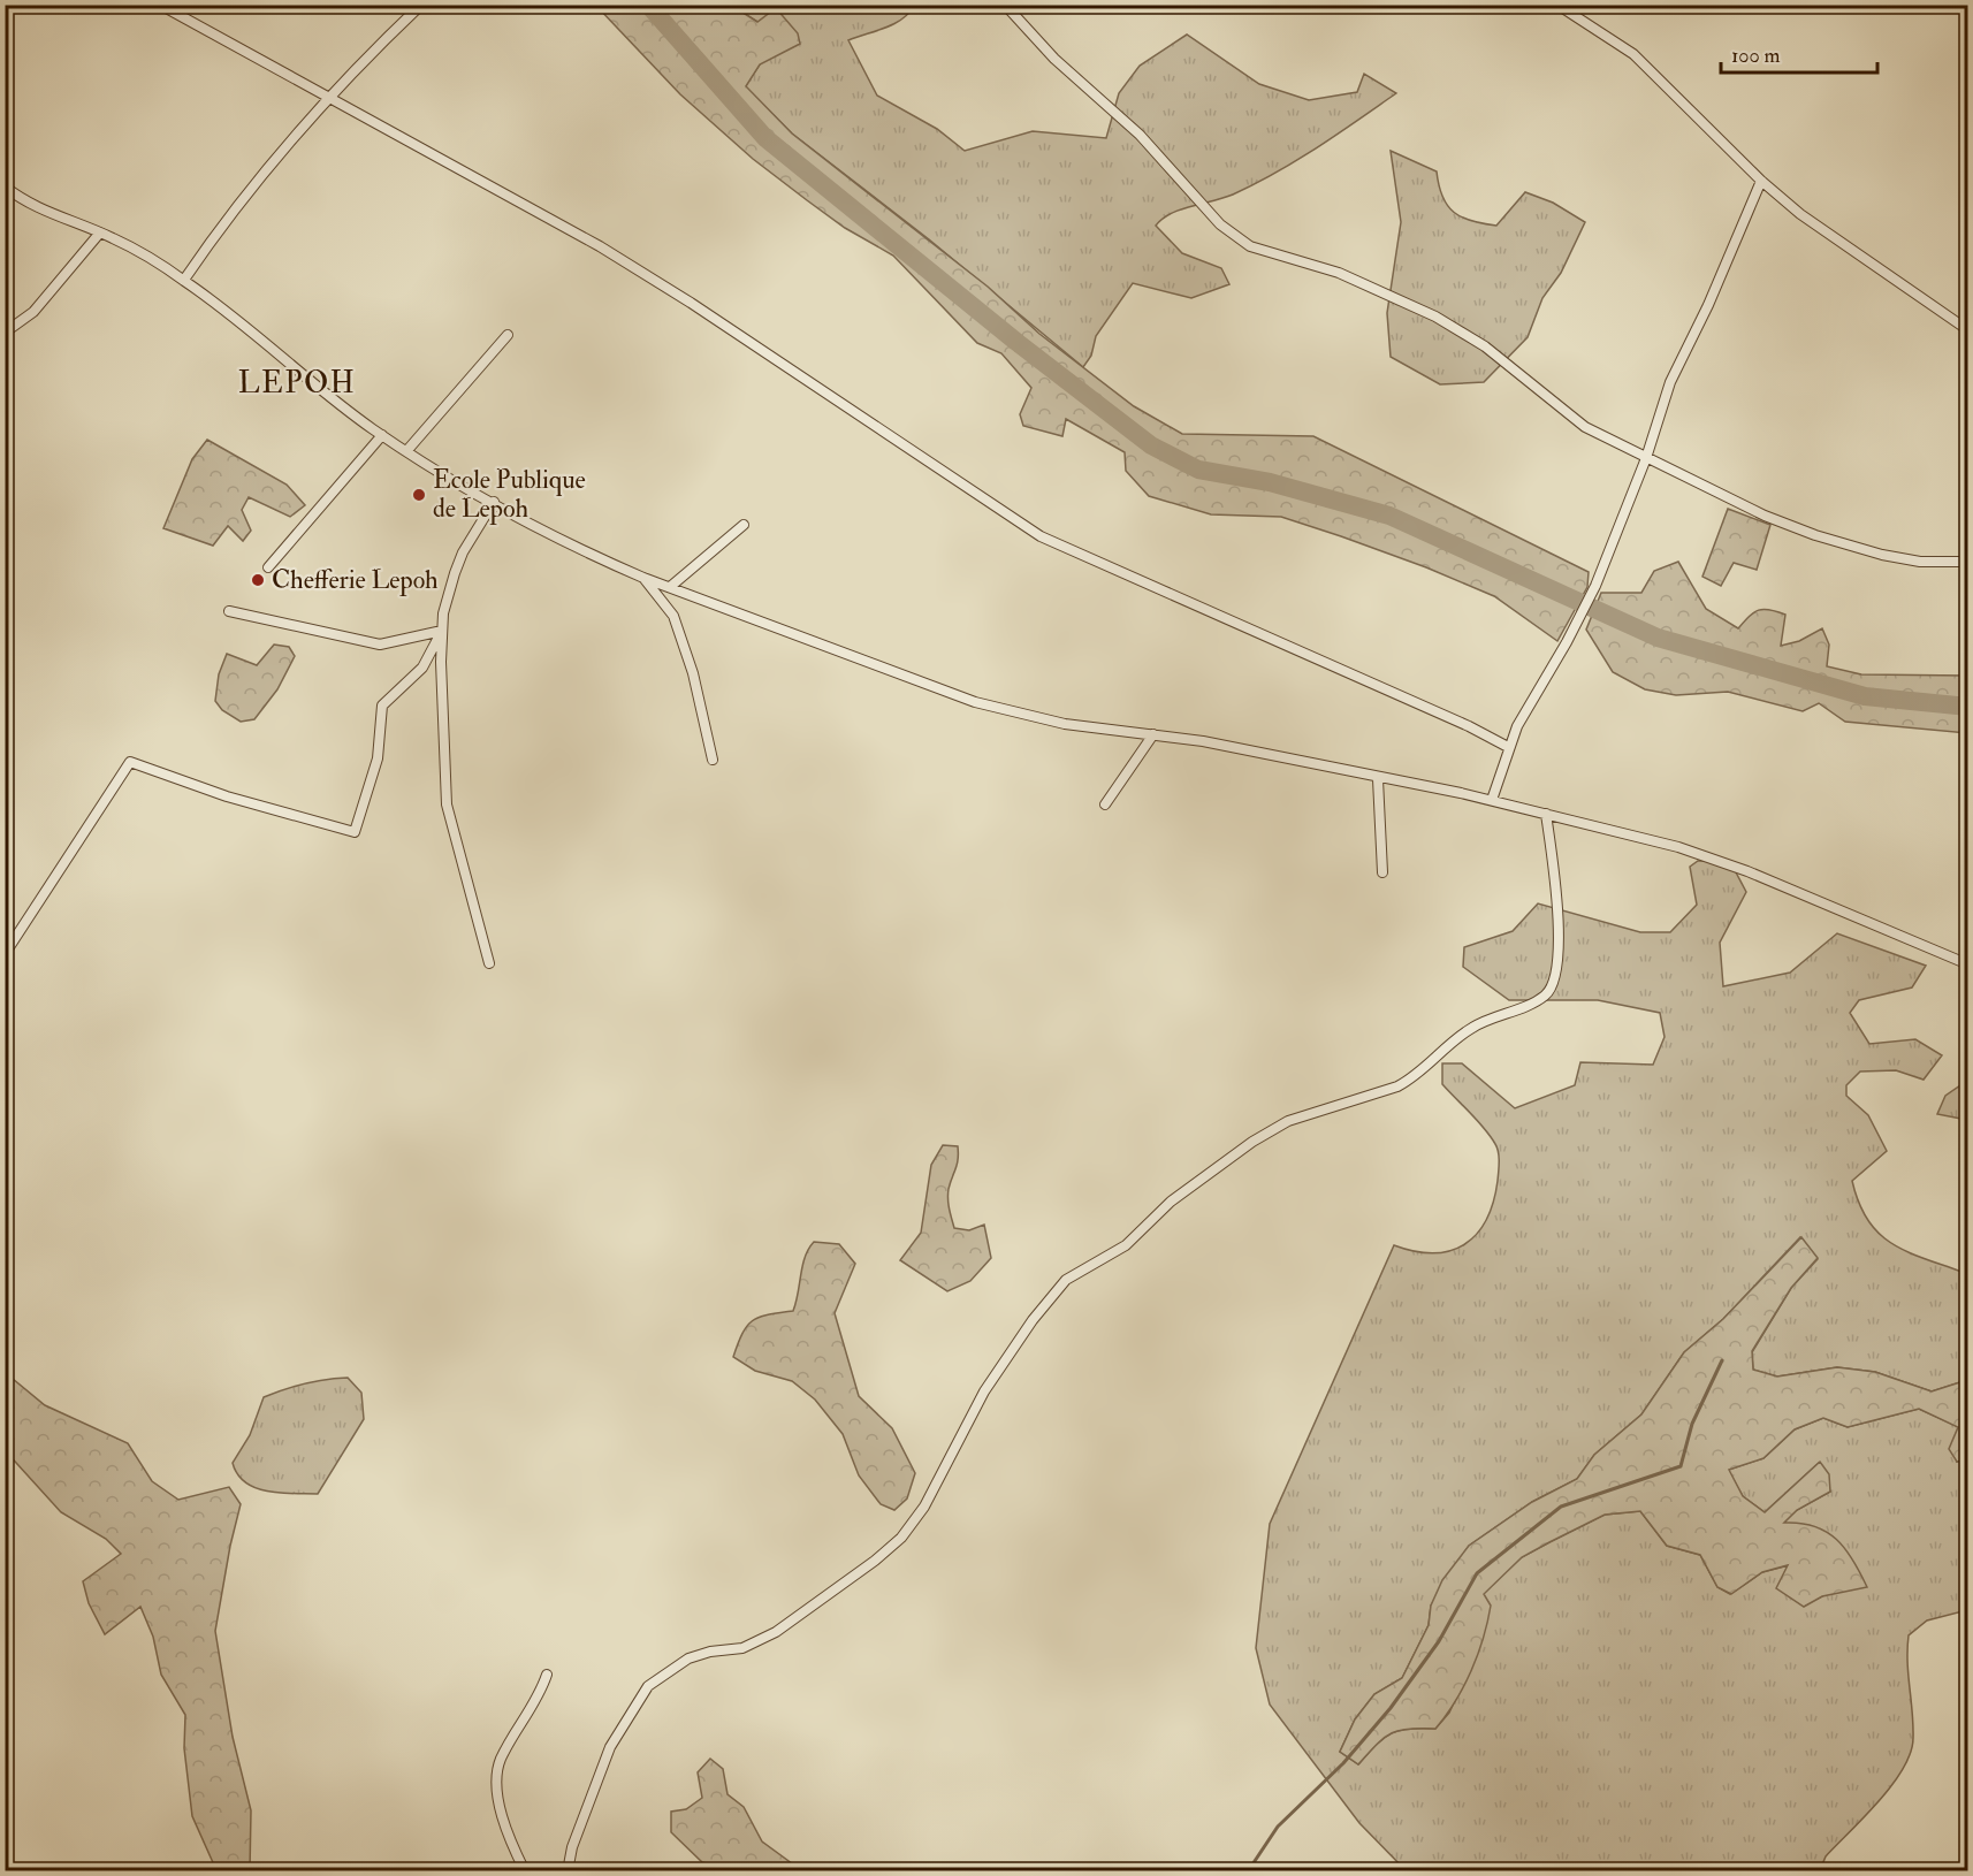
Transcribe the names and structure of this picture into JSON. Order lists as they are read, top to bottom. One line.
{"districts":["LEPOH"],"places":["Ecole Publique de Lepoh","Chefferie Lepoh"],"scale_bar":"100 m"}
